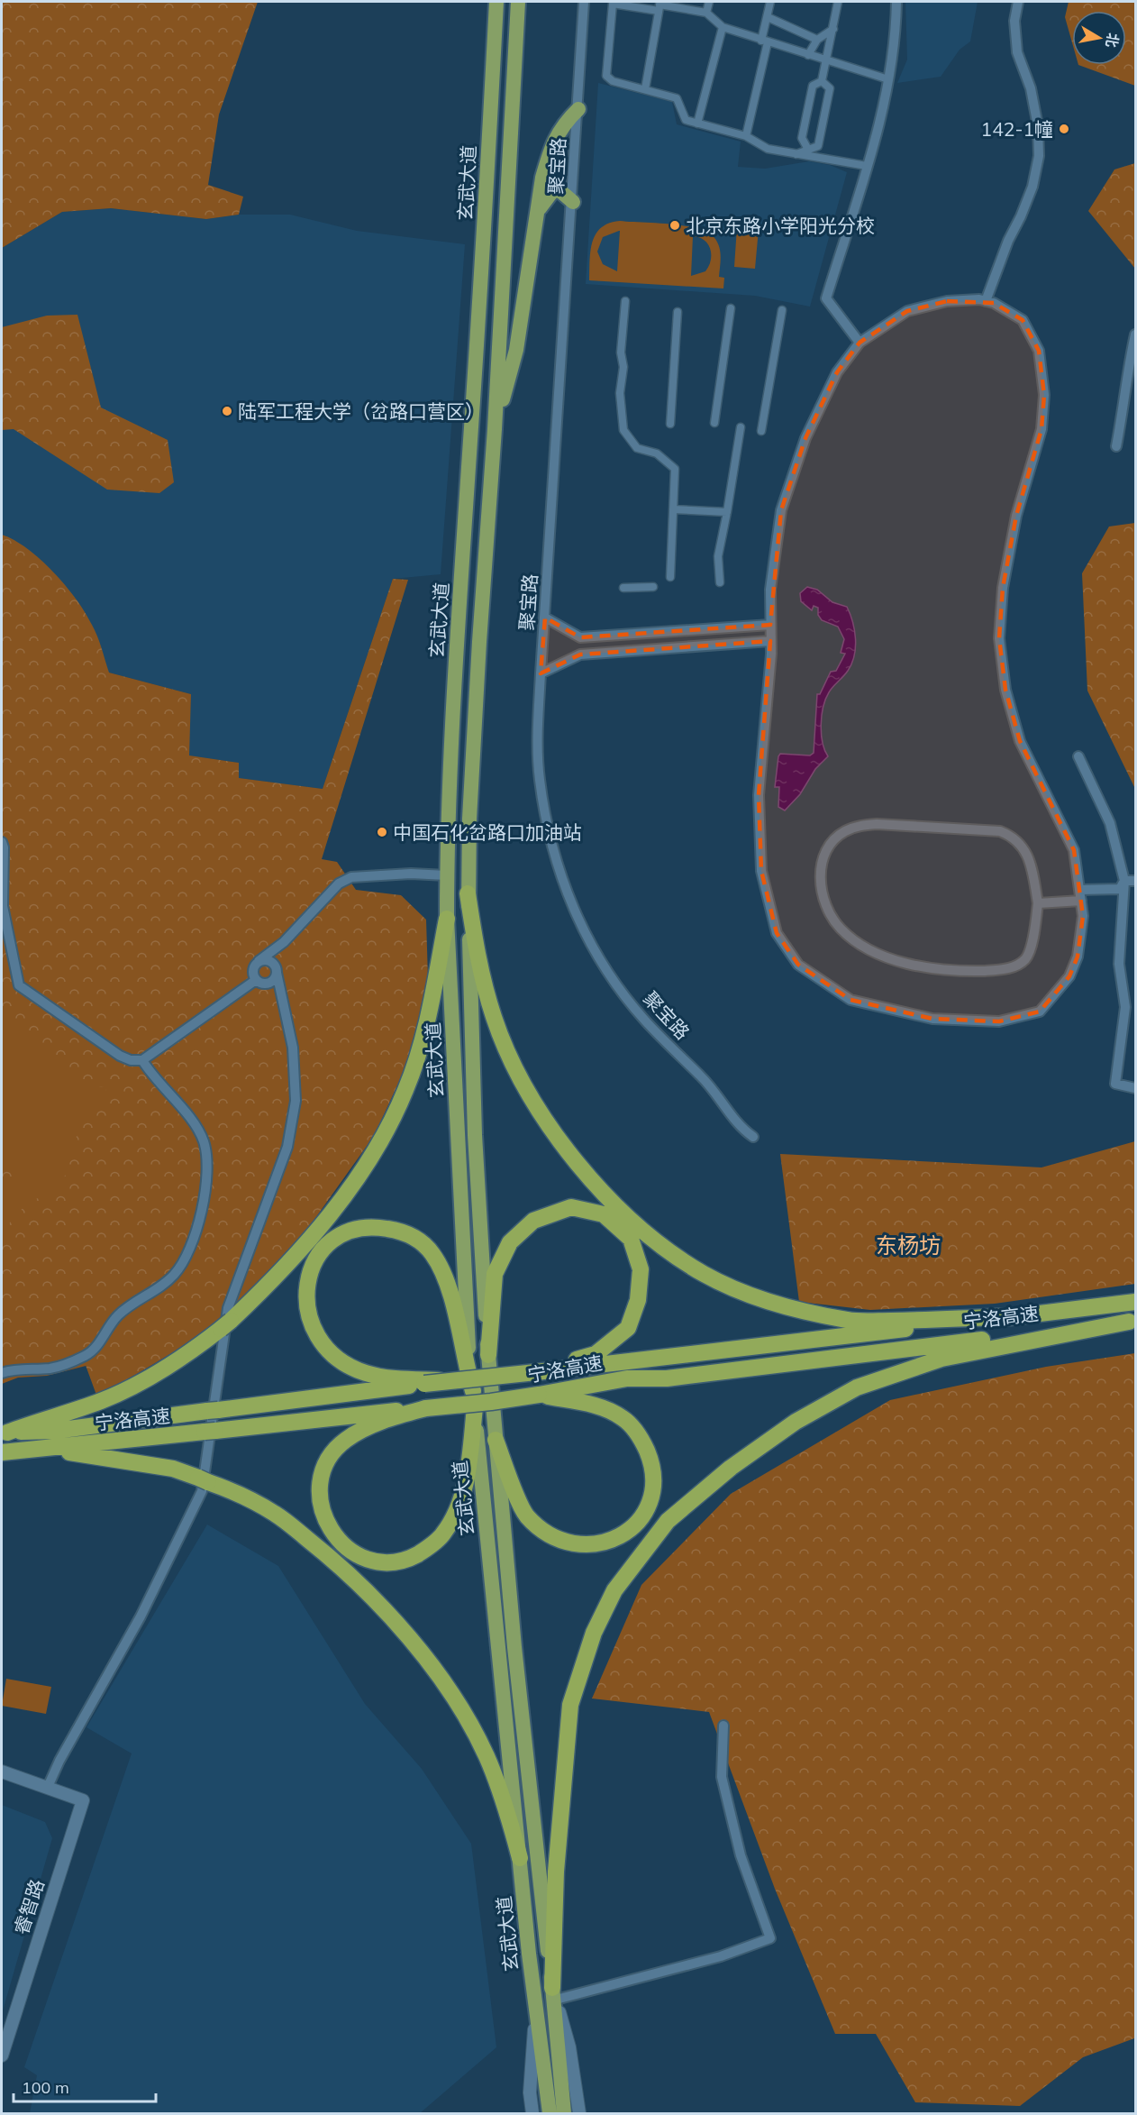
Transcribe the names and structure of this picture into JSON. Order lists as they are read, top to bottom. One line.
{"streets":{"highway":["玄武大道","宁洛高速"],"street":["聚宝路","睿智路"]},"districts":["东杨坊"],"places":["142-1幢","北京东路小学阳光分校","陆军工程大学（岔路口营区）","中国石化岔路口加油站"],"scale_bar":"100 m","north":"right"}
